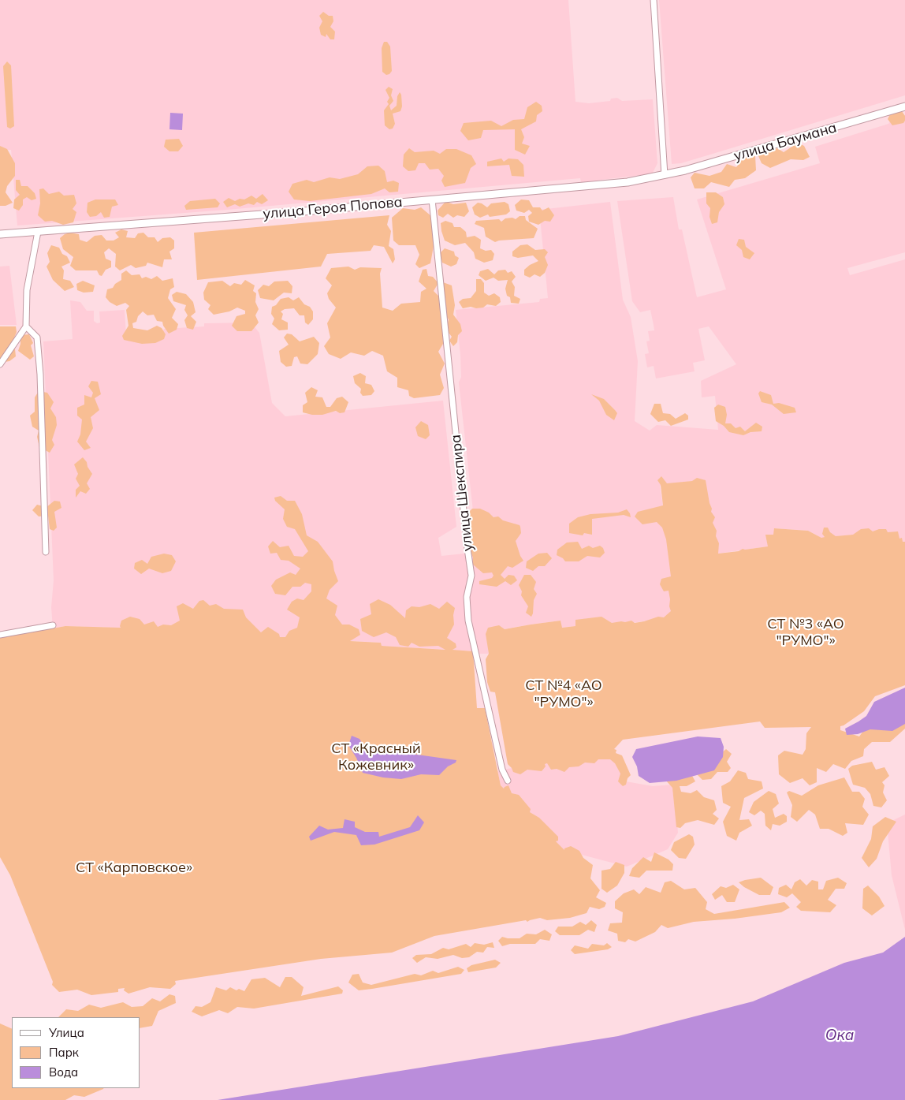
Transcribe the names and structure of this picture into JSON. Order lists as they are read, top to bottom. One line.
{"streets":{"street":["улица Баумана","улица Героя Попова","улица Шекспира"]},"crossings":[["улица Баумана","улица Героя Попова"],["улица Героя Попова","улица Шекспира"]],"water":["Ока"],"parks":["СТ №3 «АО \"РУМО\"»","СТ №4 «АО \"РУМО\"»","СТ «Красный Кожевник»","СТ «Карповское»"],"legend":["Улица","Парк","Вода"]}
